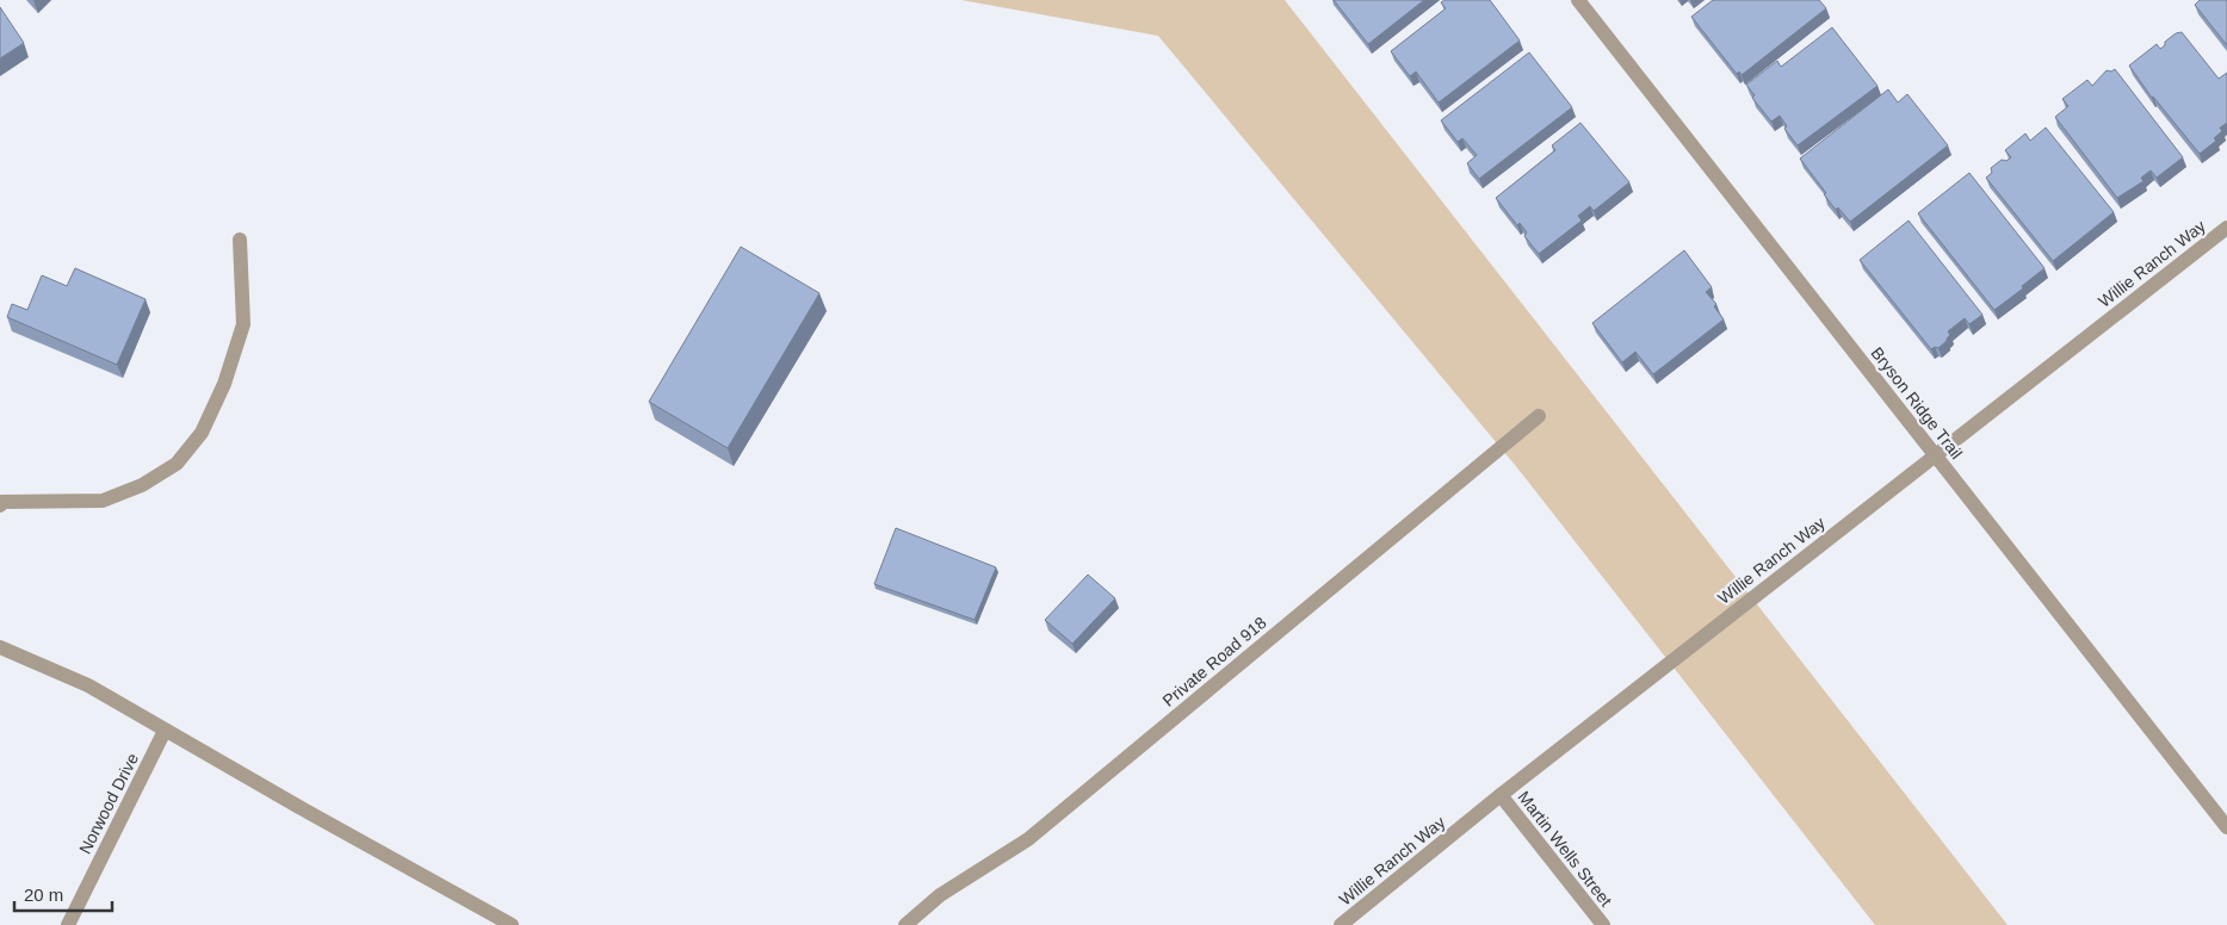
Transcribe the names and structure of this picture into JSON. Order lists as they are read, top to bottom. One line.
{"streets":{"street":["Willie Ranch Way","Bryson Ridge Trail","Private Road 918","Norwood Drive","Martin Wells Street"]},"crossings":[["Willie Ranch Way","Bryson Ridge Trail"],["Willie Ranch Way","Martin Wells Street"]],"scale_bar":"20 m"}
